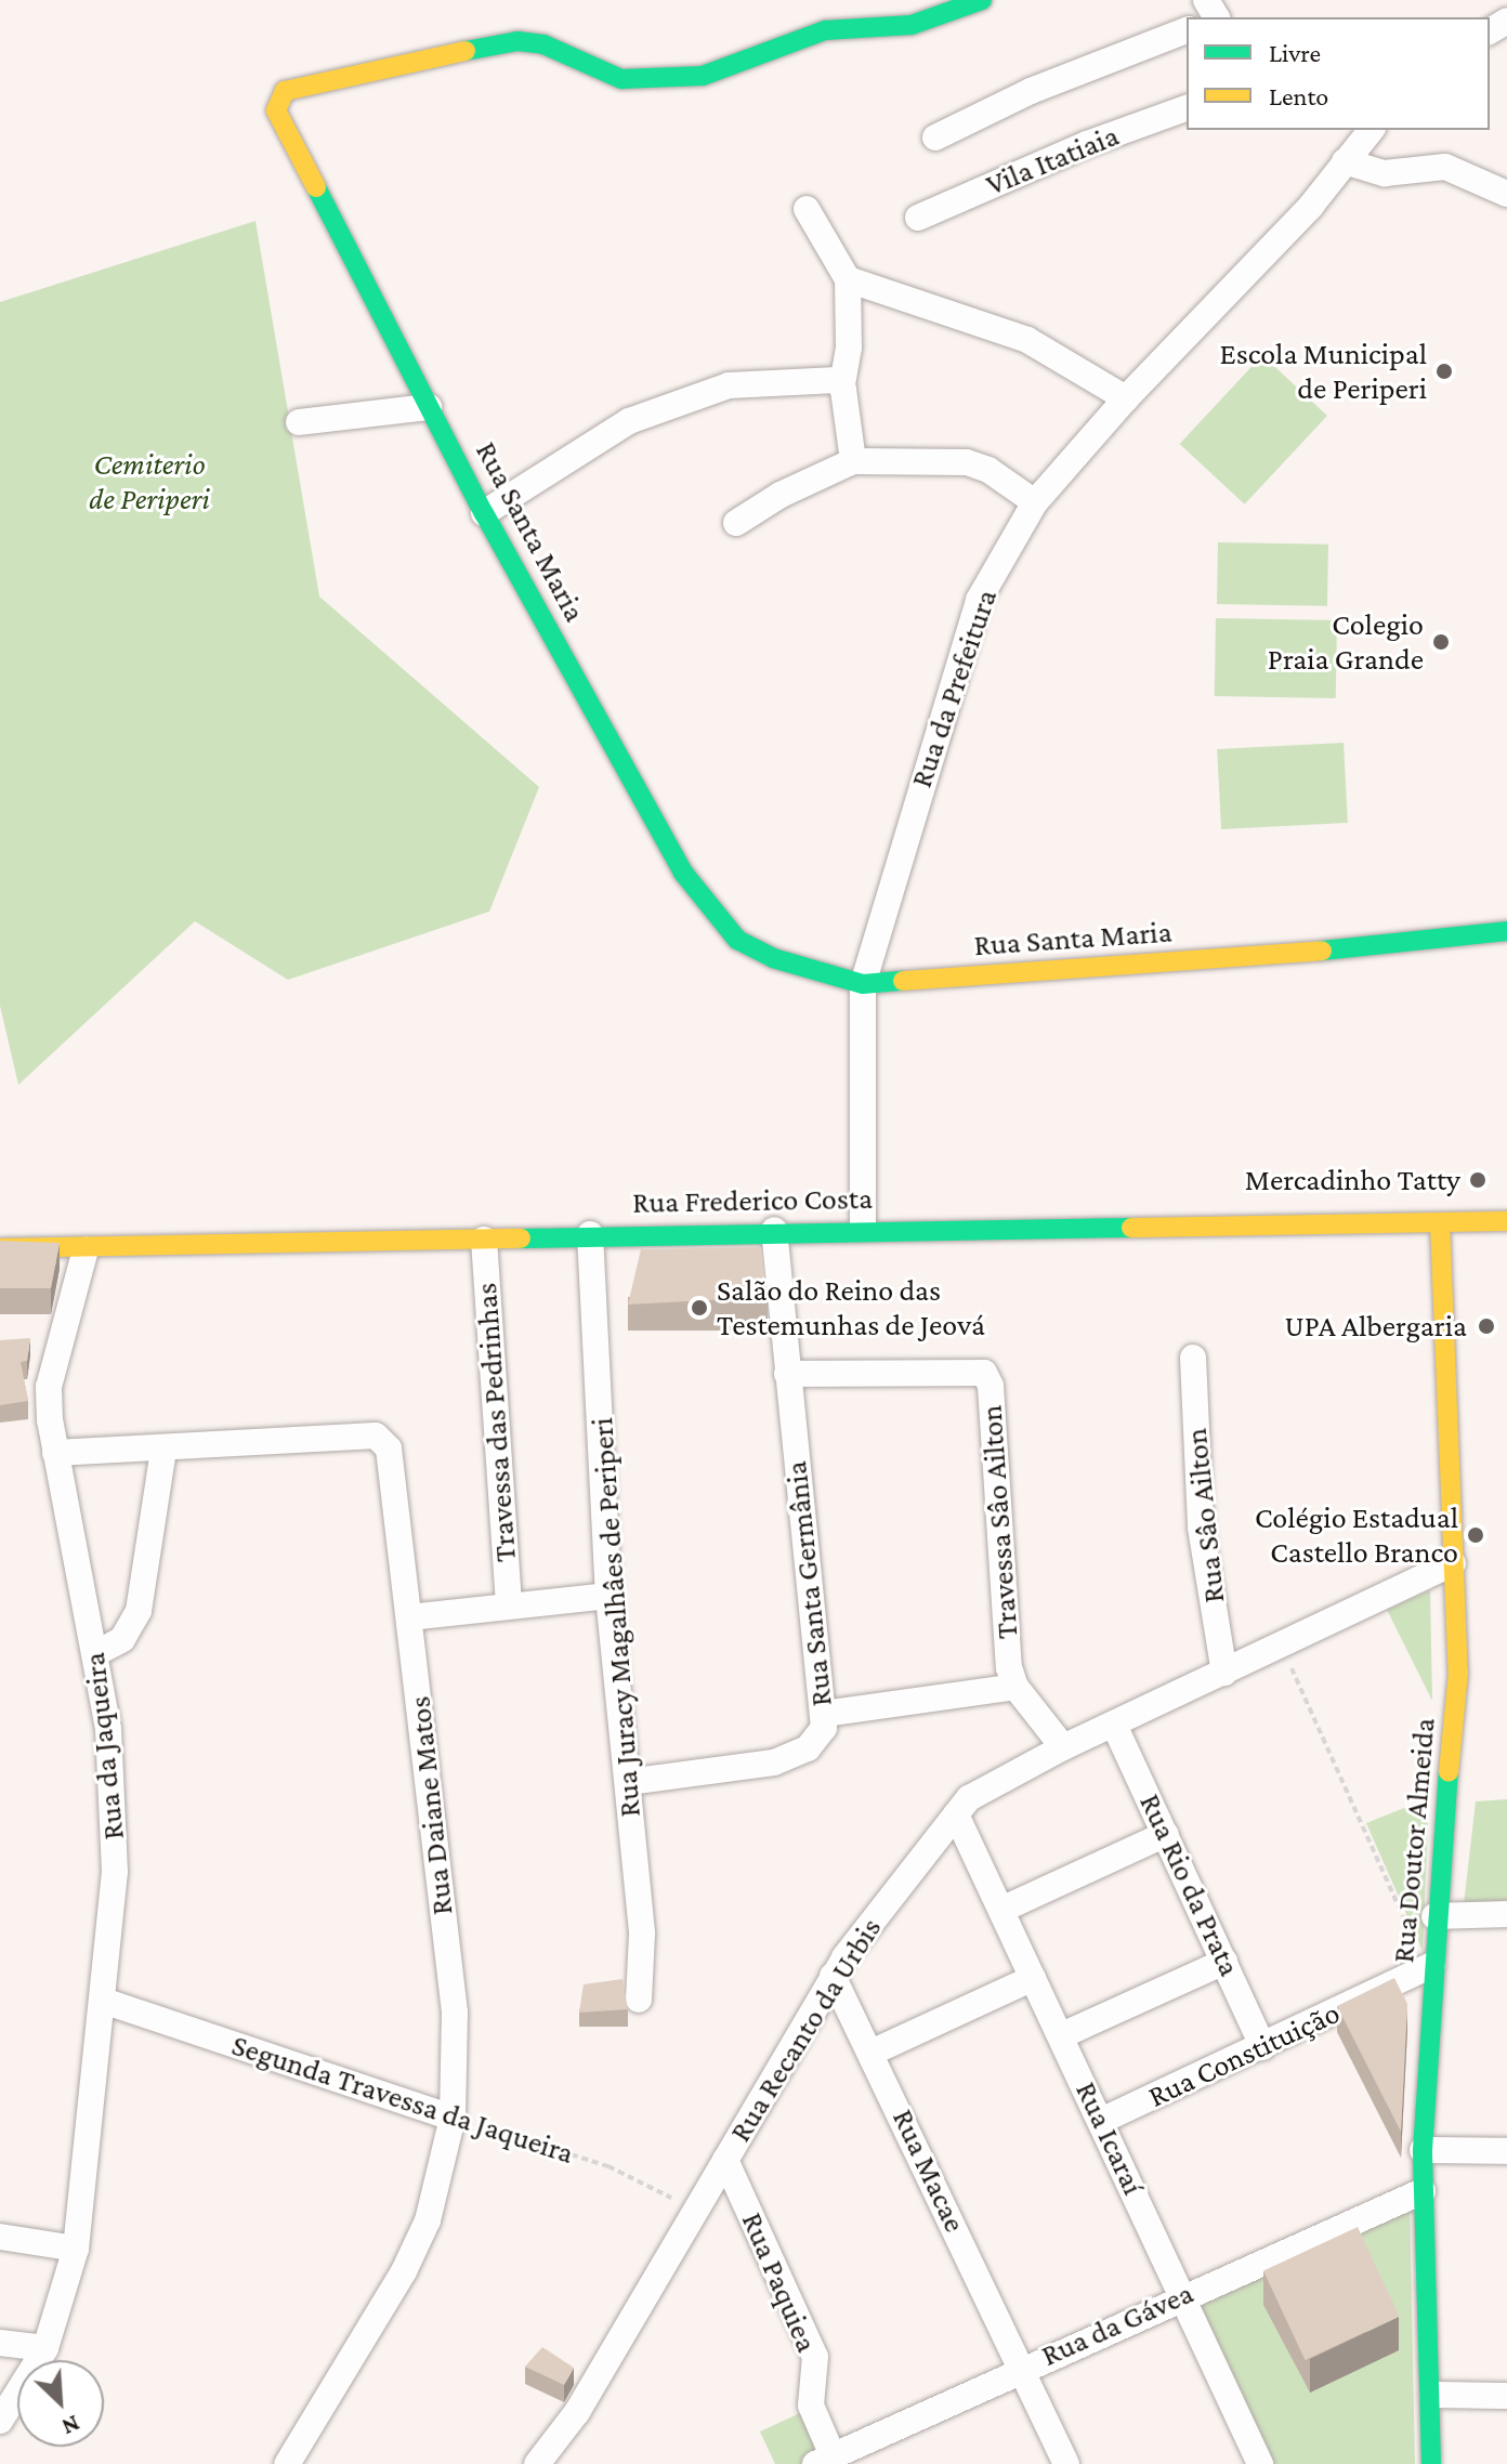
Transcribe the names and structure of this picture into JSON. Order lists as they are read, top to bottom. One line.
{"streets":{"main road":["Rua Santa Maria","Rua Frederico Costa","Rua Doutor Almeida"],"street":["Vila Itatiaia","Rua da Prefeitura","Travessa das Pedrinhas","Rua Sâo Ailton","Travessa Sâo Ailton","Rua Santa Germânia","Rua Juracy Magalhâes de Periperi","Rua da Jaqueira","Rua Daiane Matos","Rua Rio da Prata","Rua Recanto da Urbis","Rua Constituição","Segunda Travessa da Jaqueira","Rua Icaraí","Rua Macae","Rua Paquiea","Rua da Gávea"]},"crossings":[["Rua Santa Maria","Rua da Prefeitura"],["Rua da Prefeitura","Rua Frederico Costa"],["Rua Frederico Costa","Travessa das Pedrinhas"],["Rua Frederico Costa","Rua Santa Germânia"],["Rua Frederico Costa","Rua Juracy Magalhâes de Periperi"],["Rua Frederico Costa","Rua da Jaqueira"],["Rua Frederico Costa","Rua Doutor Almeida"],["Rua Sâo Ailton","Rua Recanto da Urbis"],["Travessa Sâo Ailton","Rua Santa Germânia"],["Travessa Sâo Ailton","Rua Recanto da Urbis"],["Rua Santa Germânia","Rua Juracy Magalhâes de Periperi"],["Rua da Jaqueira","Rua Daiane Matos"],["Rua da Jaqueira","Segunda Travessa da Jaqueira"],["Rua Daiane Matos","Segunda Travessa da Jaqueira"],["Rua Doutor Almeida","Rua Recanto da Urbis"],["Rua Doutor Almeida","Rua Constituição"],["Rua Doutor Almeida","Rua da Gávea"],["Rua Rio da Prata","Rua Recanto da Urbis"],["Rua Rio da Prata","Rua Constituição"],["Rua Recanto da Urbis","Segunda Travessa da Jaqueira"],["Rua Recanto da Urbis","Rua Icaraí"],["Rua Recanto da Urbis","Rua Macae"],["Rua Recanto da Urbis","Rua Paquiea"],["Rua Constituição","Rua Icaraí"],["Rua Icaraí","Rua da Gávea"],["Rua Macae","Rua da Gávea"],["Rua Paquiea","Rua da Gávea"]],"parks":["Cemiterio de Periperi"],"places":["Escola Municipal de Periperi","Colegio Praia Grande","Mercadinho Tatty","Salão do Reino das Testemunhas de Jeová","UPA Albergaria","Colégio Estadual Castello Branco"],"legend":["Livre","Lento"],"north":"bottom right"}
